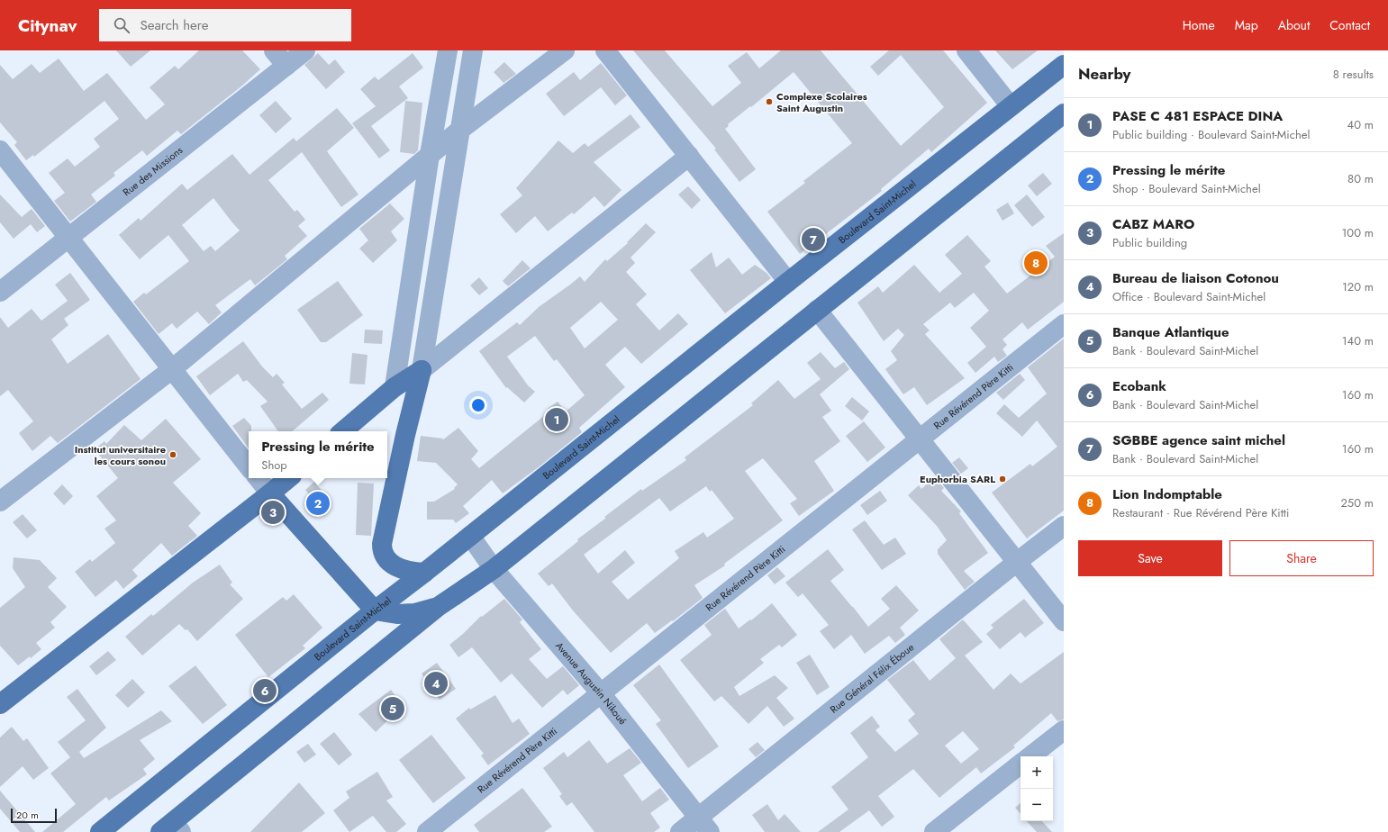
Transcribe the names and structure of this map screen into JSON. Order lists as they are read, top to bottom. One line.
{"streets":{"main road":["Boulevard Saint-Michel"],"street":["Rue des Missions","Rue Révérend Père Kitti","Rue Général Félix Éboue","Avenue Augustin Nikoué"]},"crossings":[["Boulevard Saint-Michel","Avenue Augustin Nikoué"],["Rue Révérend Père Kitti","Avenue Augustin Nikoué"],["Rue Général Félix Éboue","Avenue Augustin Nikoué"]],"places":["Complexe Scolaires Saint Augustin","Institut universitaire les cours sonou","Euphorbia SARL"],"scale_bar":"20 m","page":{"header":"Citynav","search":"Search here","nav":["Home","Map","About","Contact"],"heading":["Nearby","8 results"],"list":[{"mark":"1","name":"PASE C 481 ESPACE DINA","note":"Public building · Boulevard Saint-Michel","value":"40 m"},{"mark":"2","name":"Pressing le mérite","note":"Shop · Boulevard Saint-Michel","value":"80 m"},{"mark":"3","name":"CABZ MARO","note":"Public building","value":"100 m"},{"mark":"4","name":"Bureau de liaison Cotonou","note":"Office · Boulevard Saint-Michel","value":"120 m"},{"mark":"5","name":"Banque Atlantique","note":"Bank · Boulevard Saint-Michel","value":"140 m"},{"mark":"6","name":"Ecobank","note":"Bank · Boulevard Saint-Michel","value":"160 m"},{"mark":"7","name":"SGBBE agence saint michel","note":"Bank · Boulevard Saint-Michel","value":"160 m"},{"mark":"8","name":"Lion Indomptable","note":"Restaurant · Rue Révérend Père Kitti","value":"250 m"}],"pins":["7","8","1","2","3","4","6","5"],"popup":["Pressing le mérite","Shop"],"buttons":["Save","Share"],"map_buttons":["+","−"],"scale":"20 m"}}
